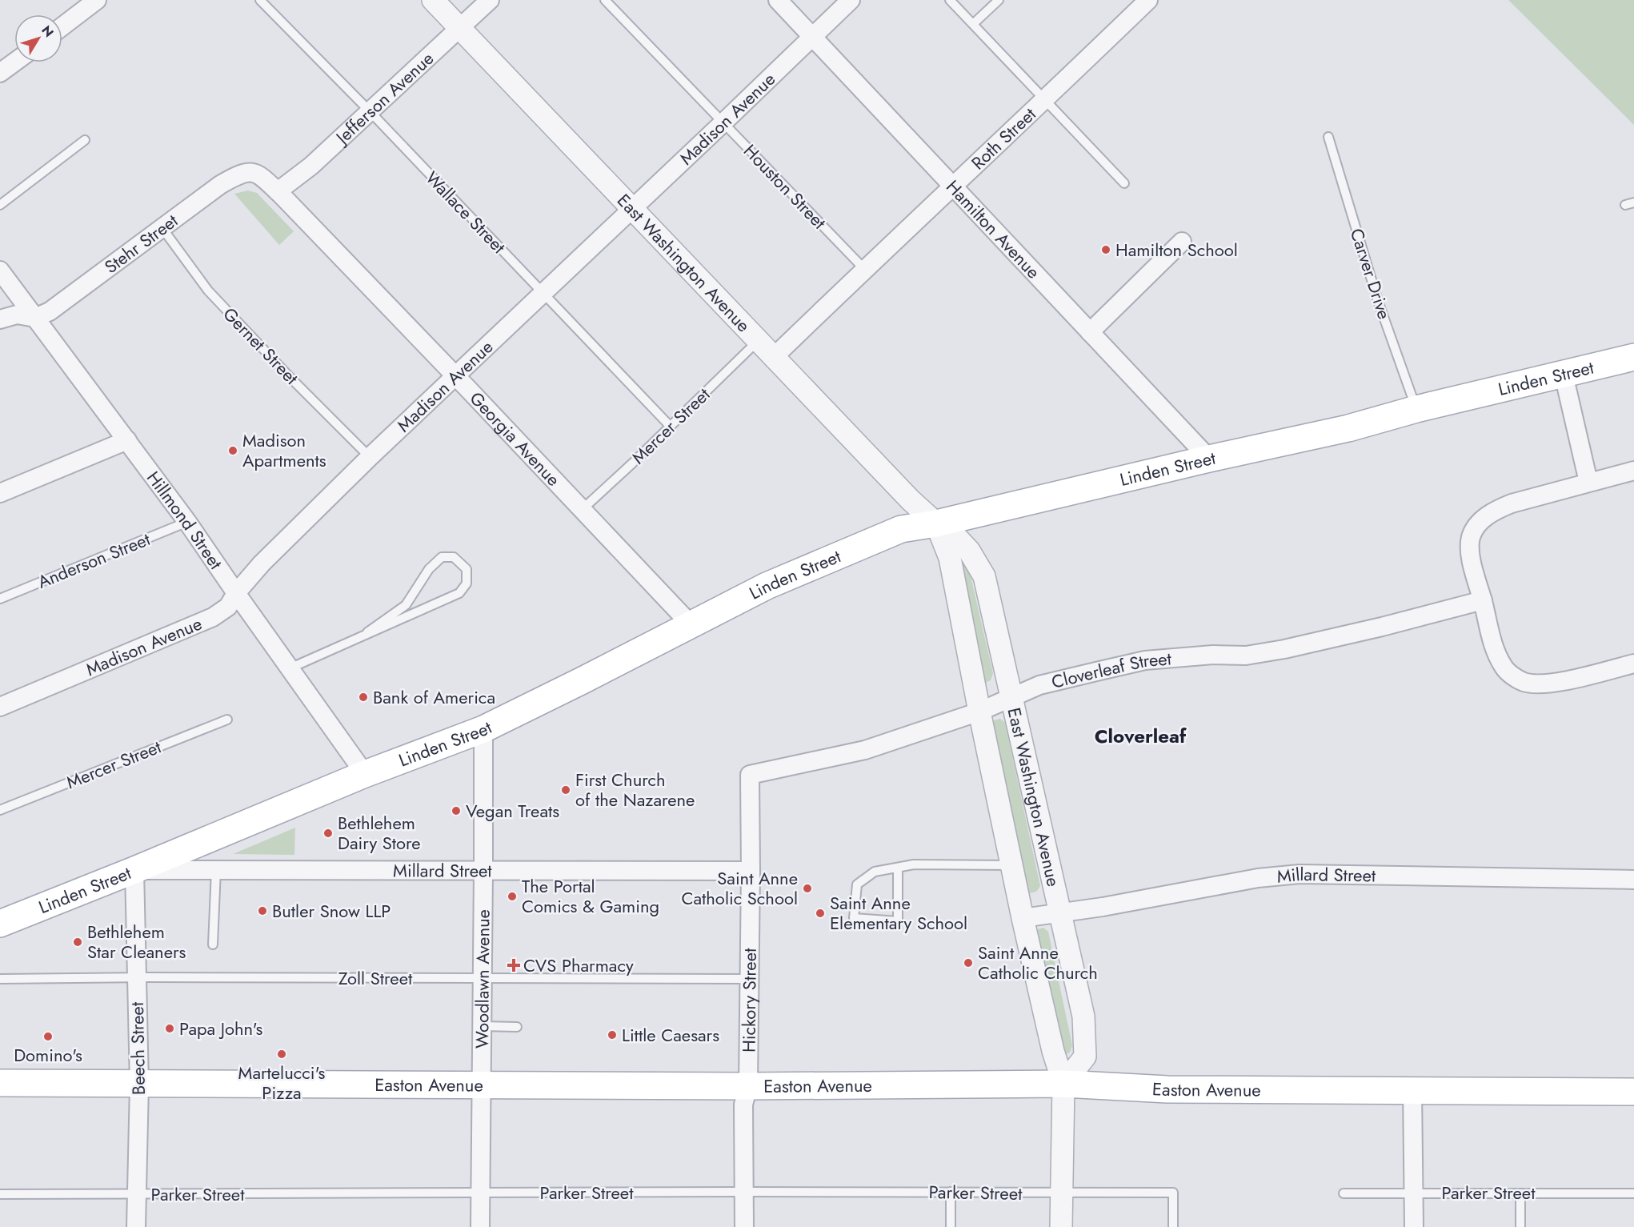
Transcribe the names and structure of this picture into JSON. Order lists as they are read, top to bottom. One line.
{"streets":{"main road":["Linden Street","Easton Avenue"],"street":["Jefferson Avenue","Madison Avenue","Roth Street","Hamilton Avenue","Stehr Street","East Washington Avenue","Georgia Avenue","Hillmond Street","Cloverleaf Street","Millard Street","Woodlawn Avenue","Hickory Street","Beech Street"],"lane":["Houston Street","Wallace Street","Carver Drive","Gernet Street","Mercer Street","Anderson Street","Zoll Street","Parker Street"]},"crossings":[["Jefferson Avenue","Wallace Street"],["Jefferson Avenue","Stehr Street"],["Jefferson Avenue","East Washington Avenue"],["Jefferson Avenue","Georgia Avenue"],["Madison Avenue","Houston Street"],["Madison Avenue","Wallace Street"],["Madison Avenue","Hamilton Avenue"],["Madison Avenue","East Washington Avenue"],["Madison Avenue","Gernet Street"],["Madison Avenue","Georgia Avenue"],["Madison Avenue","Hillmond Street"],["Roth Street","Houston Street"],["Roth Street","Hamilton Avenue"],["Roth Street","East Washington Avenue"],["Wallace Street","Mercer Street"],["Hamilton Avenue","Linden Street"],["Stehr Street","Gernet Street"],["Stehr Street","Georgia Avenue"],["Stehr Street","Hillmond Street"],["East Washington Avenue","Linden Street"],["East Washington Avenue","Mercer Street"],["East Washington Avenue","Cloverleaf Street"],["East Washington Avenue","Millard Street"],["East Washington Avenue","Easton Avenue"],["East Washington Avenue","Parker Street"],["Carver Drive","Linden Street"],["Linden Street","Georgia Avenue"],["Linden Street","Hillmond Street"],["Linden Street","Millard Street"],["Linden Street","Woodlawn Avenue"],["Linden Street","Beech Street"],["Mercer Street","Georgia Avenue"],["Hillmond Street","Anderson Street"],["Cloverleaf Street","Hickory Street"],["Millard Street","Woodlawn Avenue"],["Millard Street","Hickory Street"],["Millard Street","Beech Street"],["Zoll Street","Woodlawn Avenue"],["Zoll Street","Hickory Street"],["Zoll Street","Beech Street"],["Woodlawn Avenue","Easton Avenue"],["Woodlawn Avenue","Parker Street"],["Hickory Street","Easton Avenue"],["Hickory Street","Parker Street"],["Beech Street","Easton Avenue"],["Beech Street","Parker Street"]],"districts":["Cloverleaf"],"places":{"other":["Hamilton School","Madison Apartments","Bank of America","First Church of the Nazarene","Vegan Treats","Bethlehem Dairy Store","Saint Anne Catholic School","The Portal Comics & Gaming","Butler Snow LLP","Saint Anne Elementary School","Bethlehem Star Cleaners","Saint Anne Catholic Church","Papa John's","Little Caesars","Domino's","Martelucci's Pizza"],"health":["CVS Pharmacy"]},"north":"top right"}
